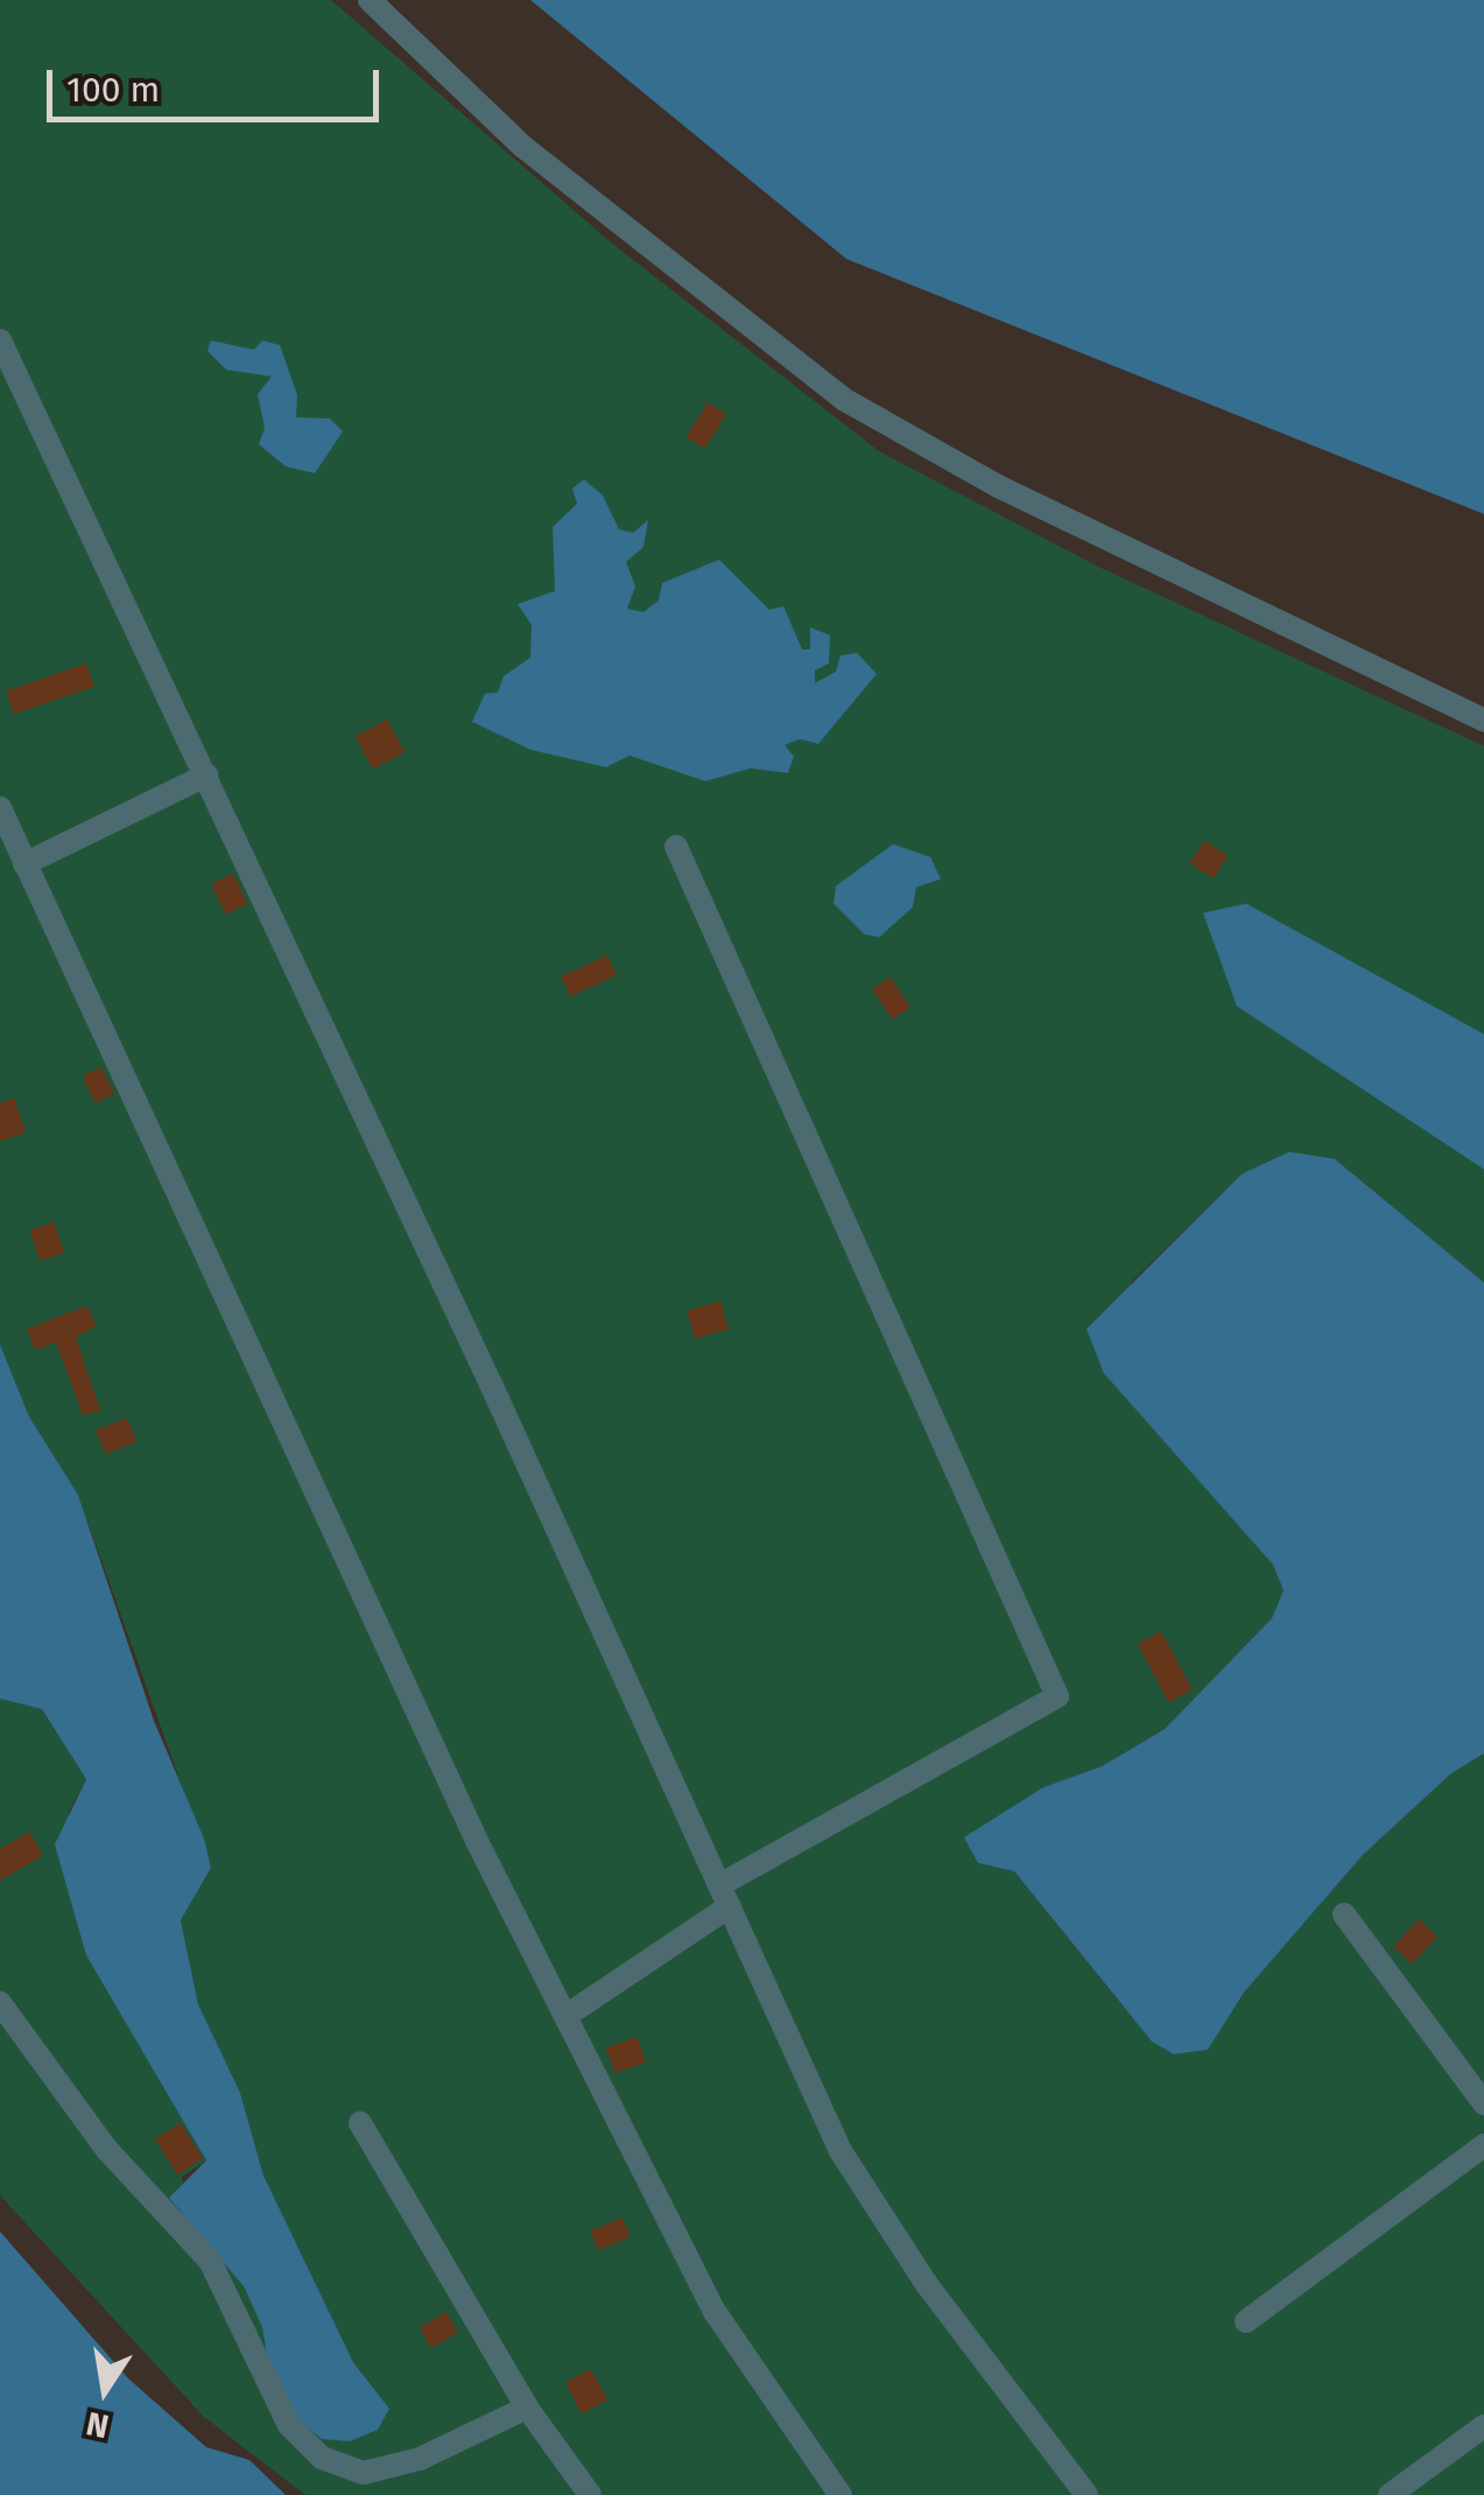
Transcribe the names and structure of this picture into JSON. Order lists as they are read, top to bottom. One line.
{"scale_bar":"100 m","north":"bottom"}
